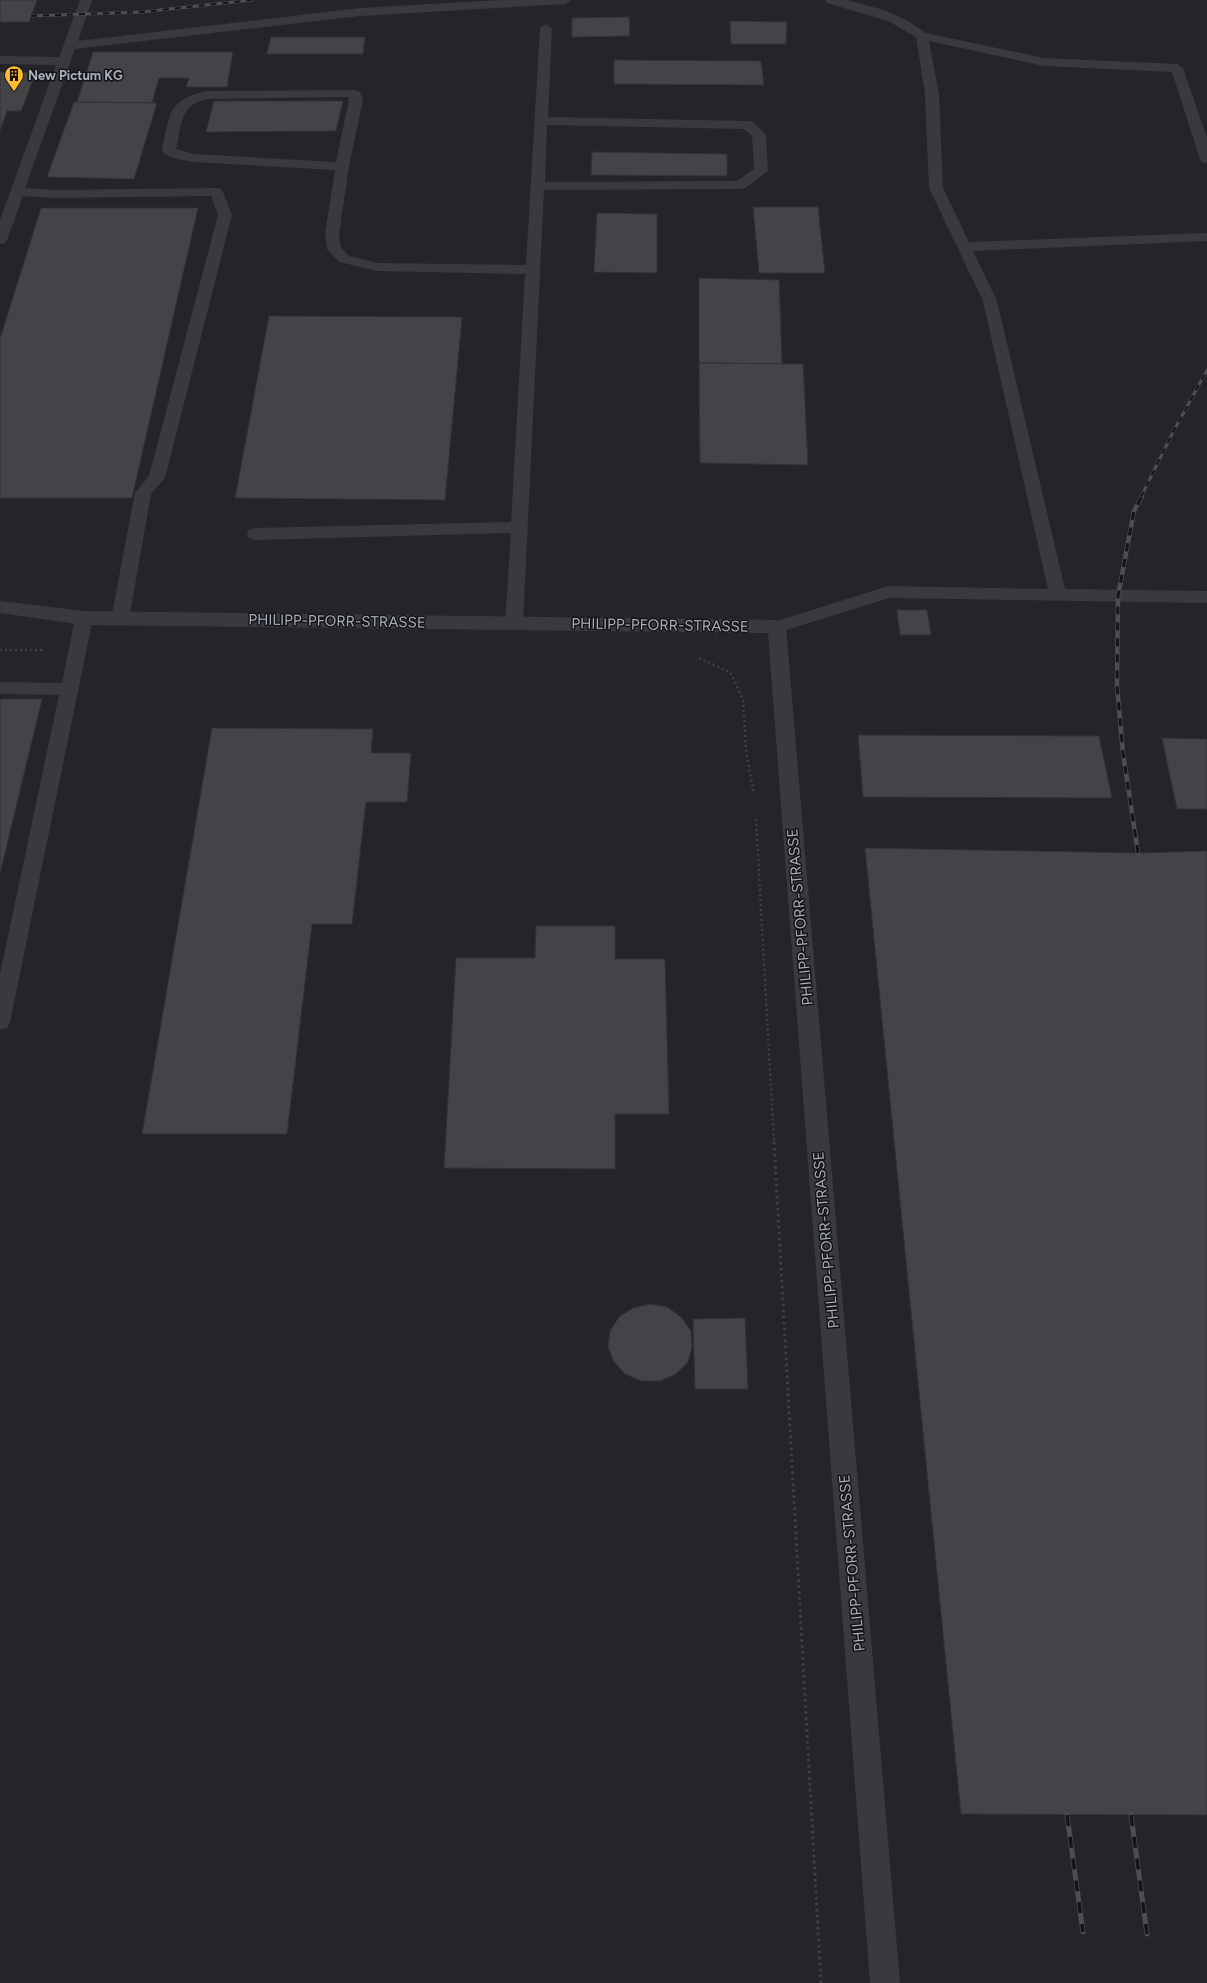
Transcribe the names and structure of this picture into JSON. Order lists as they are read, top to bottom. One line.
{"streets":{"street":["PHILIPP-PFORR-STRASSE"]},"places":{"building":["New Pictum KG"]}}
